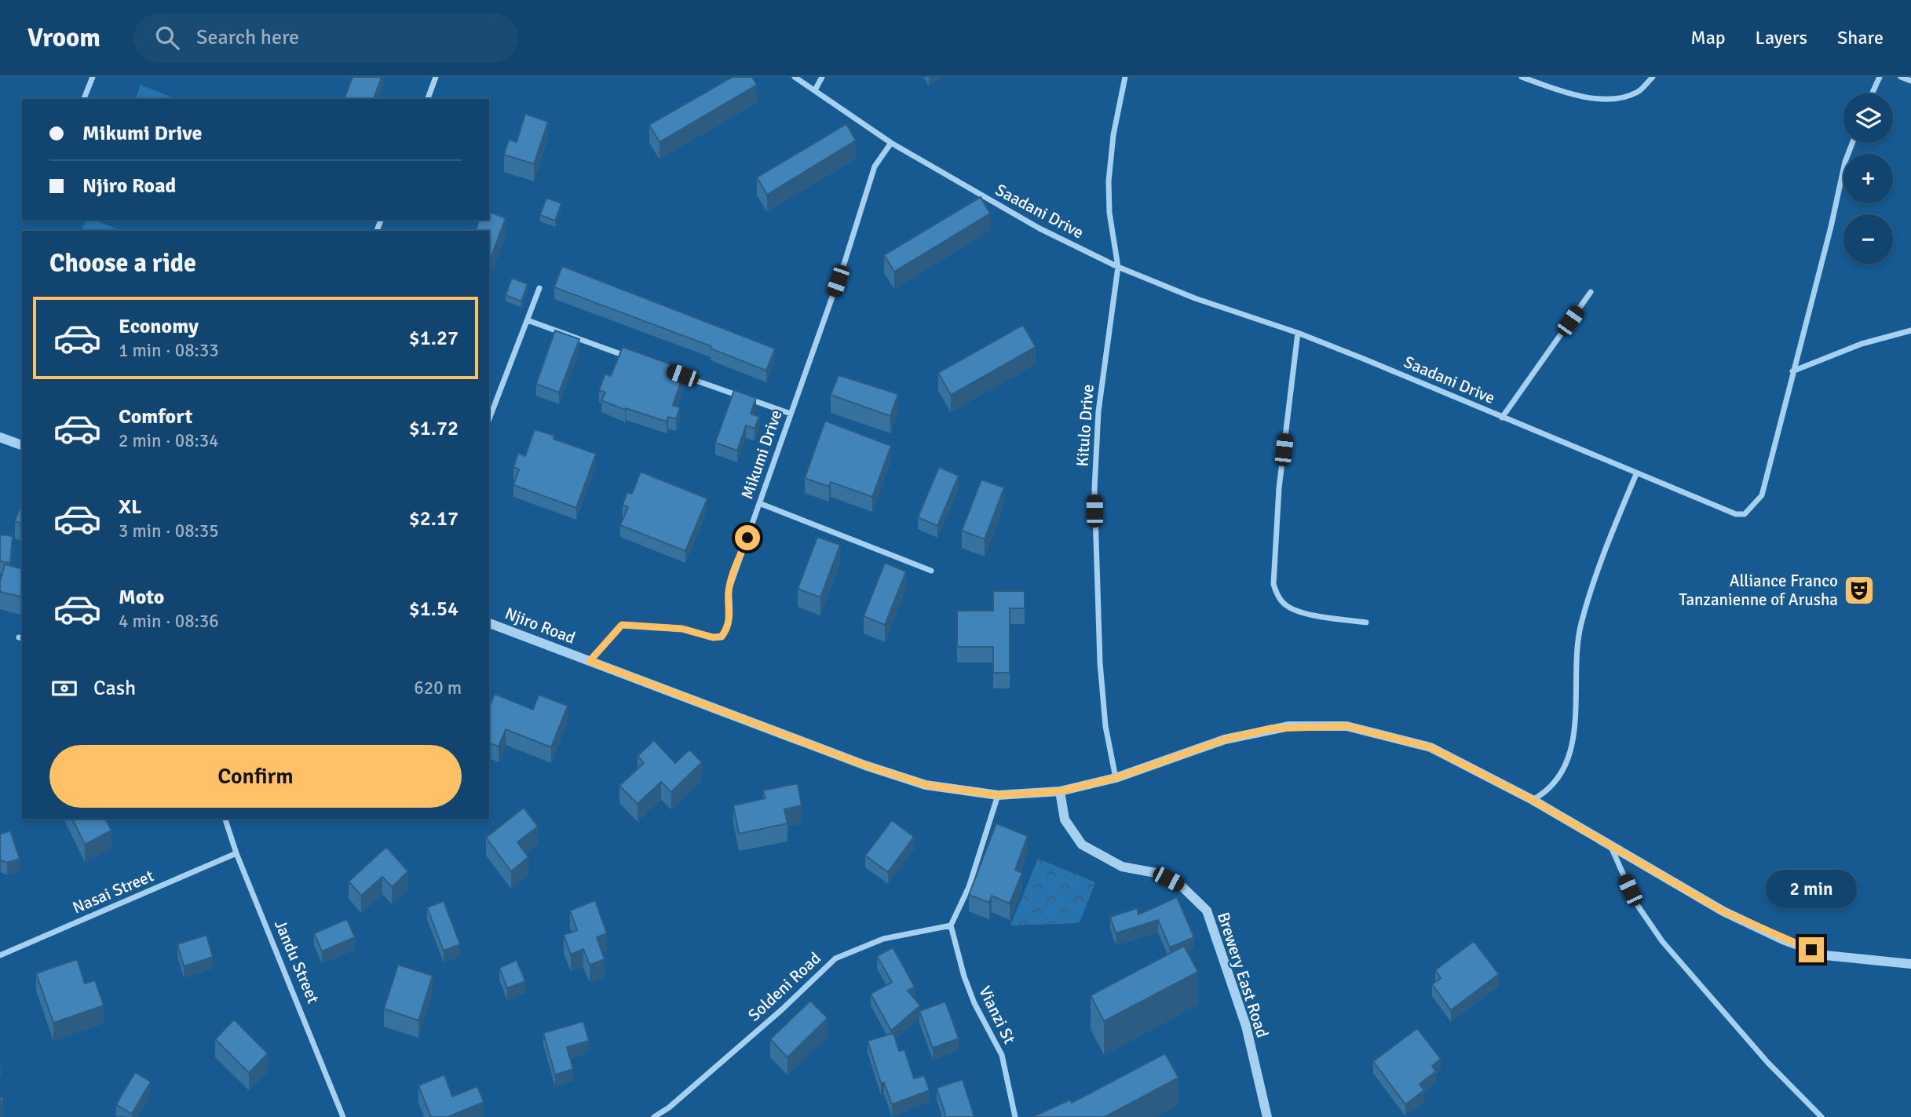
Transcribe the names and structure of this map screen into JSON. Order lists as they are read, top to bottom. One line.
{"streets":{"street":["Saadani Drive","Kitulo Drive","Mikumi Drive","Njiro Road","Nasai Street","Jandu Street","Brewery East Road","Soldeni Road","Vianzi St"]},"crossings":[["Saadani Drive","Kitulo Drive"],["Saadani Drive","Mikumi Drive"],["Kitulo Drive","Njiro Road"],["Mikumi Drive","Njiro Road"],["Njiro Road","Brewery East Road"],["Nasai Street","Jandu Street"],["Soldeni Road","Vianzi St"]],"places":{"theatre":["Alliance Franco Tanzanienne of Arusha"]},"page":{"header":"Vroom","search":"Search here","nav":["Map","Layers","Share"],"map_buttons":["+","−"],"banner":["Mikumi Drive","Njiro Road"],"heading":"Choose a ride","list":[{"name":"Economy","note":"1 min · 08:33","value":"$1.27"},{"name":"Comfort","note":"2 min · 08:34","value":"$1.72"},{"name":"XL","note":"3 min · 08:35","value":"$2.17"},{"name":"Moto","note":"4 min · 08:36","value":"$1.54"}],"pay":["Cash","620 m"],"buttons":"Confirm","bubble":"2 min"}}
